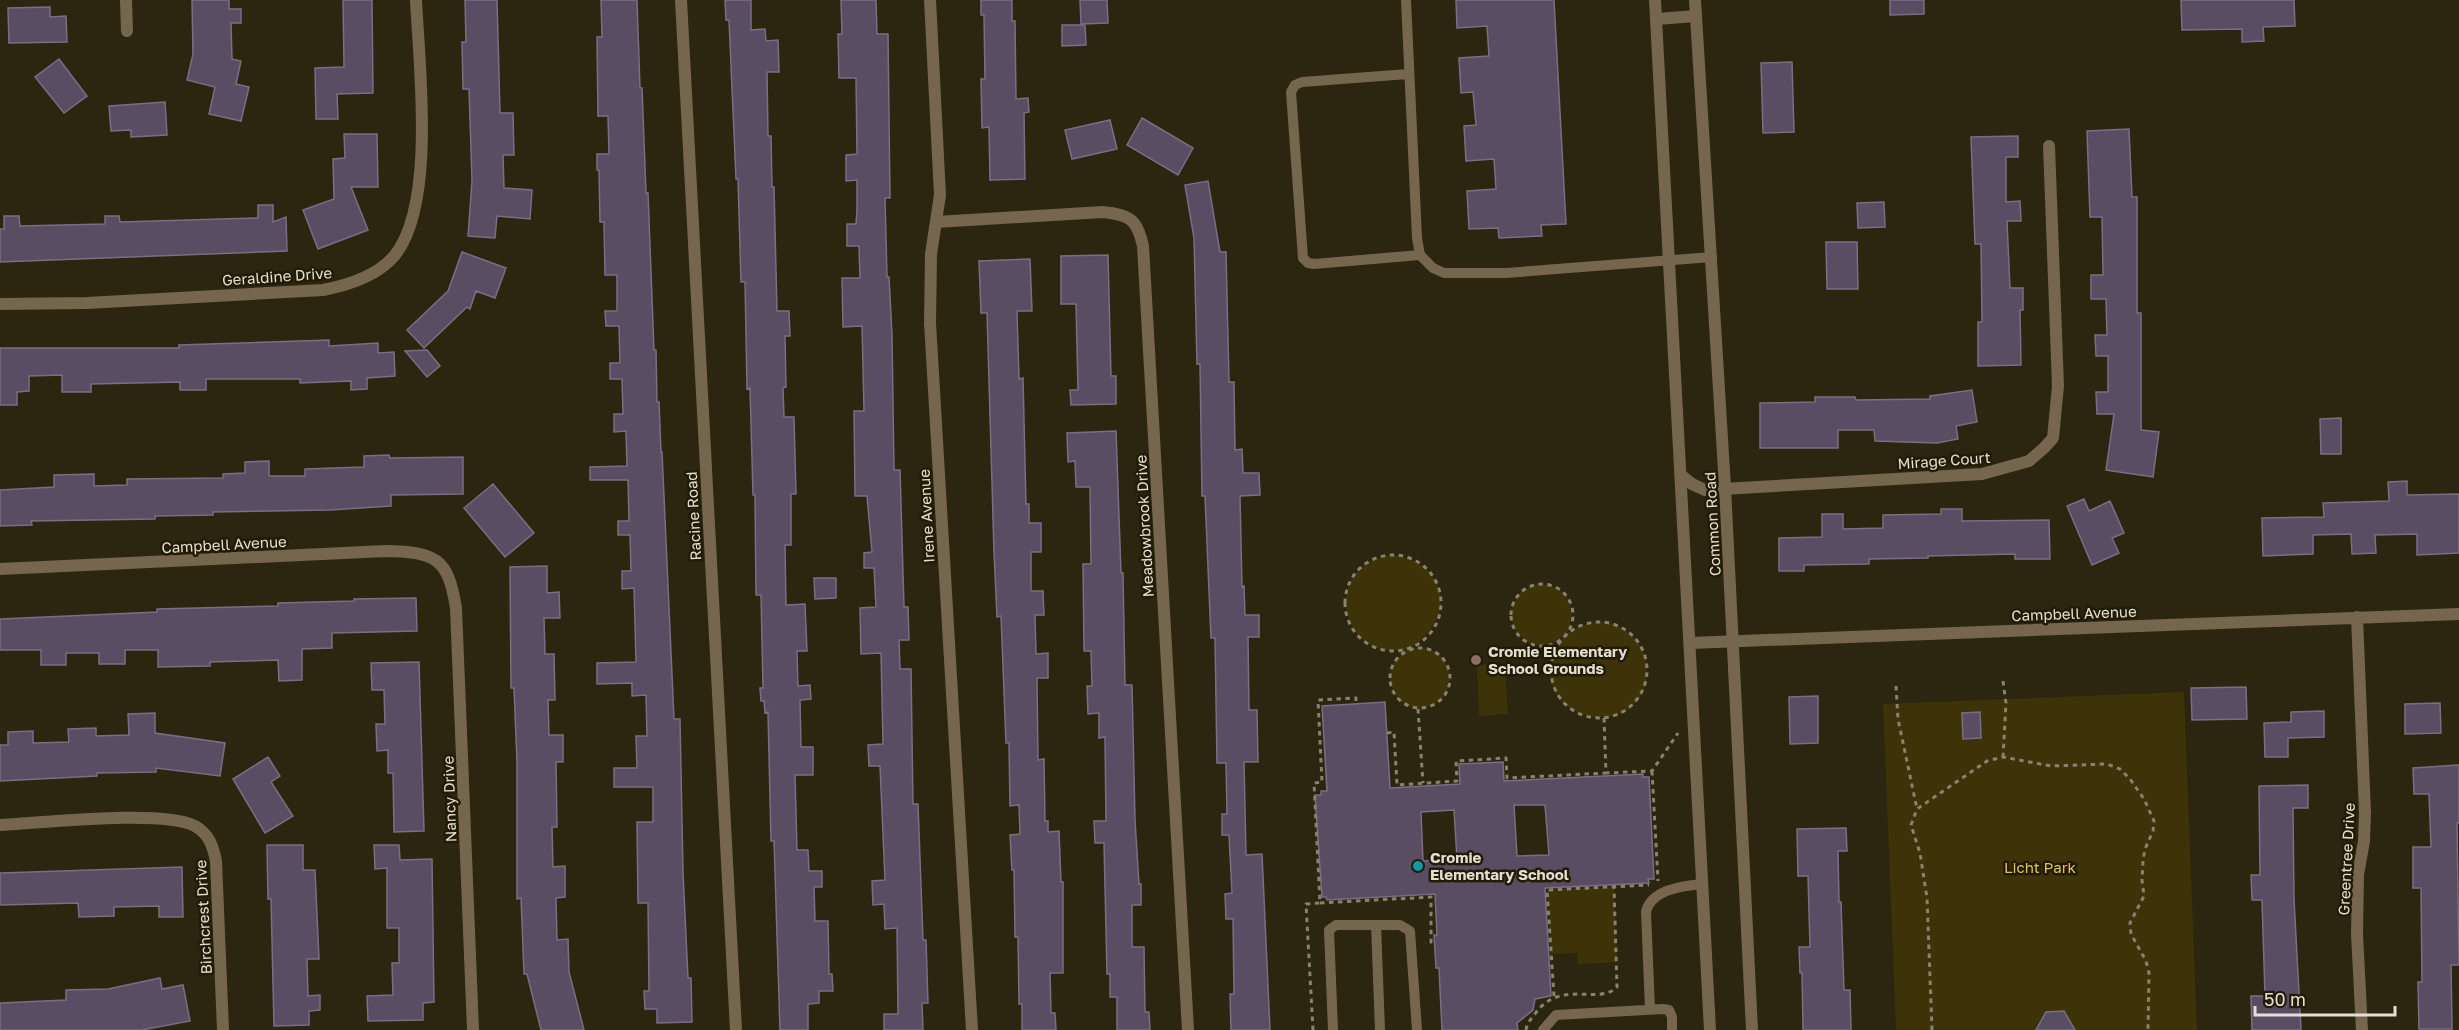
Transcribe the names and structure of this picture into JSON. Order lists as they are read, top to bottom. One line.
{"streets":{"street":["Geraldine Drive","Mirage Court","Racine Road","Irene Avenue","Common Road","Meadowbrook Drive","Campbell Avenue","Nancy Drive","Greentree Drive","Birchcrest Drive"]},"crossings":[["Mirage Court","Common Road"],["Irene Avenue","Meadowbrook Drive"],["Common Road","Campbell Avenue"],["Campbell Avenue","Nancy Drive"],["Campbell Avenue","Greentree Drive"]],"parks":["Licht Park"],"places":["Cromie Elementary School Grounds","Cromie Elementary School"],"scale_bar":"50 m"}
